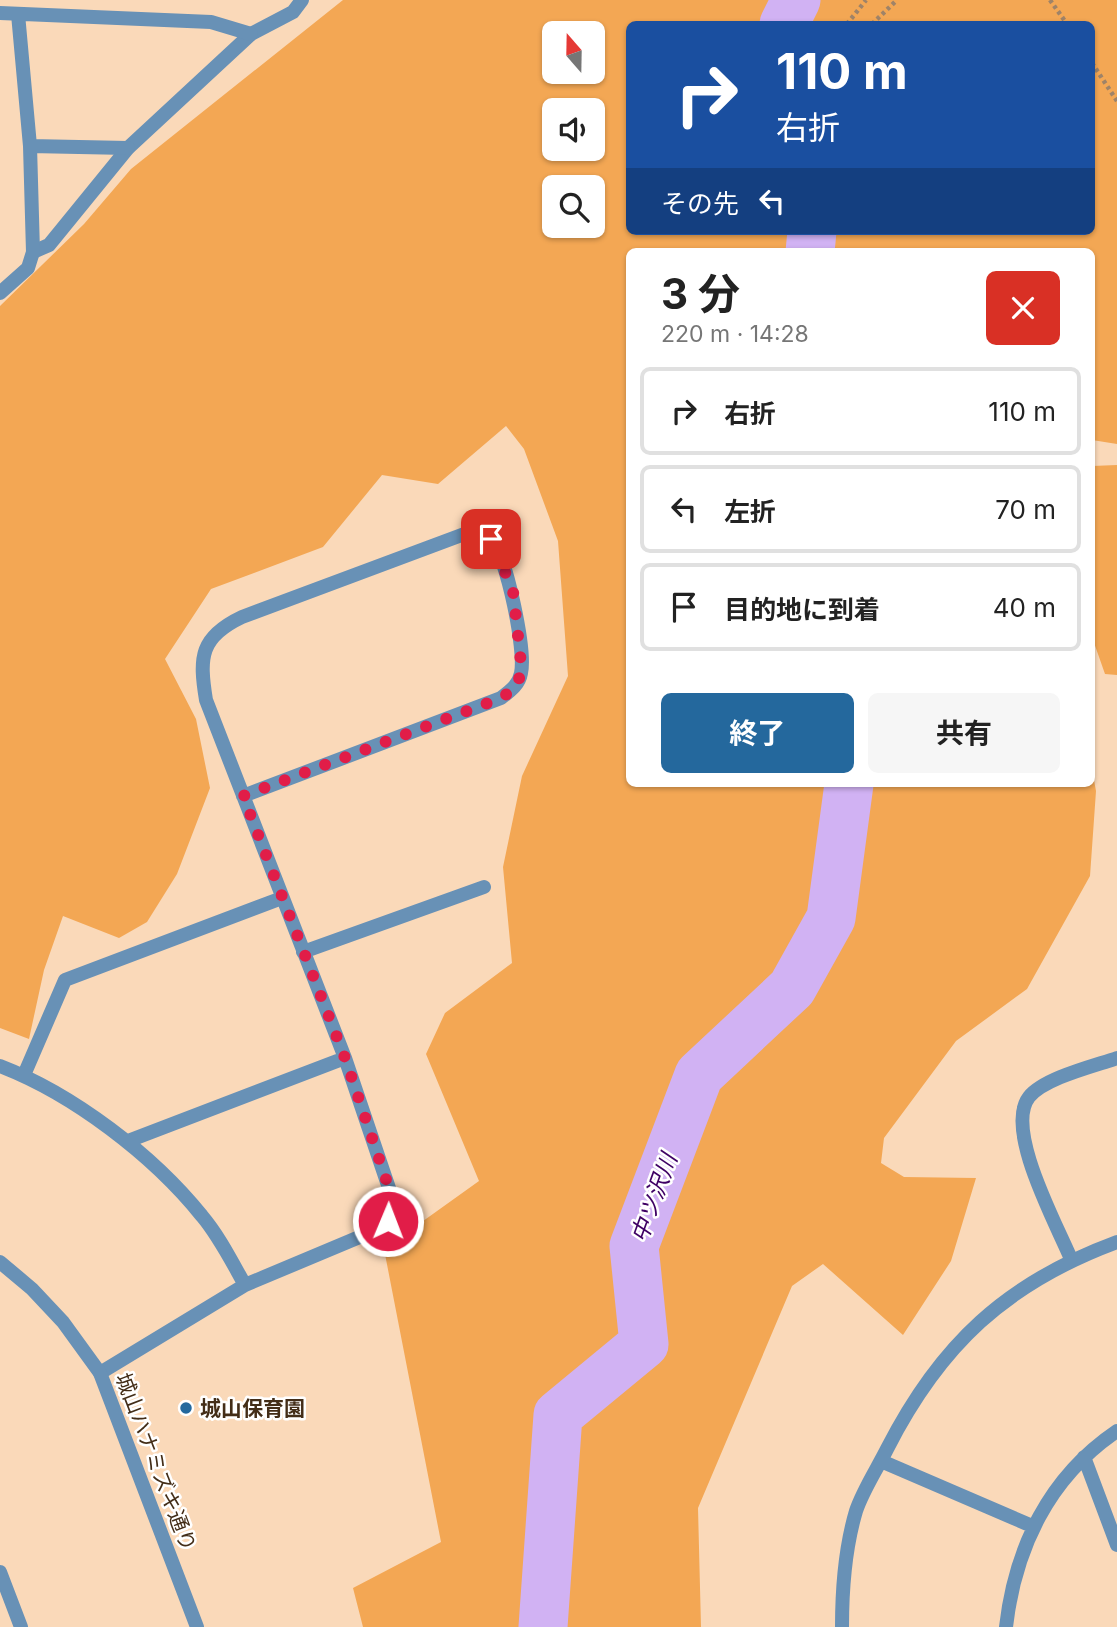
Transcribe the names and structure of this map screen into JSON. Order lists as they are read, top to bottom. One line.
{"streets":{"street":["城山ハナミズキ通り"]},"water":["中ツ沢川"],"places":["城山保育園"],"north":"top","page":{"turn":["110 m","右折"],"then":"その先","heading":["3 分","220 m · 14:28"],"list":[{"name":"右折","value":"110 m"},{"name":"左折","value":"70 m"},{"name":"目的地に到着","value":"40 m"}],"buttons":["終了","共有"]}}
